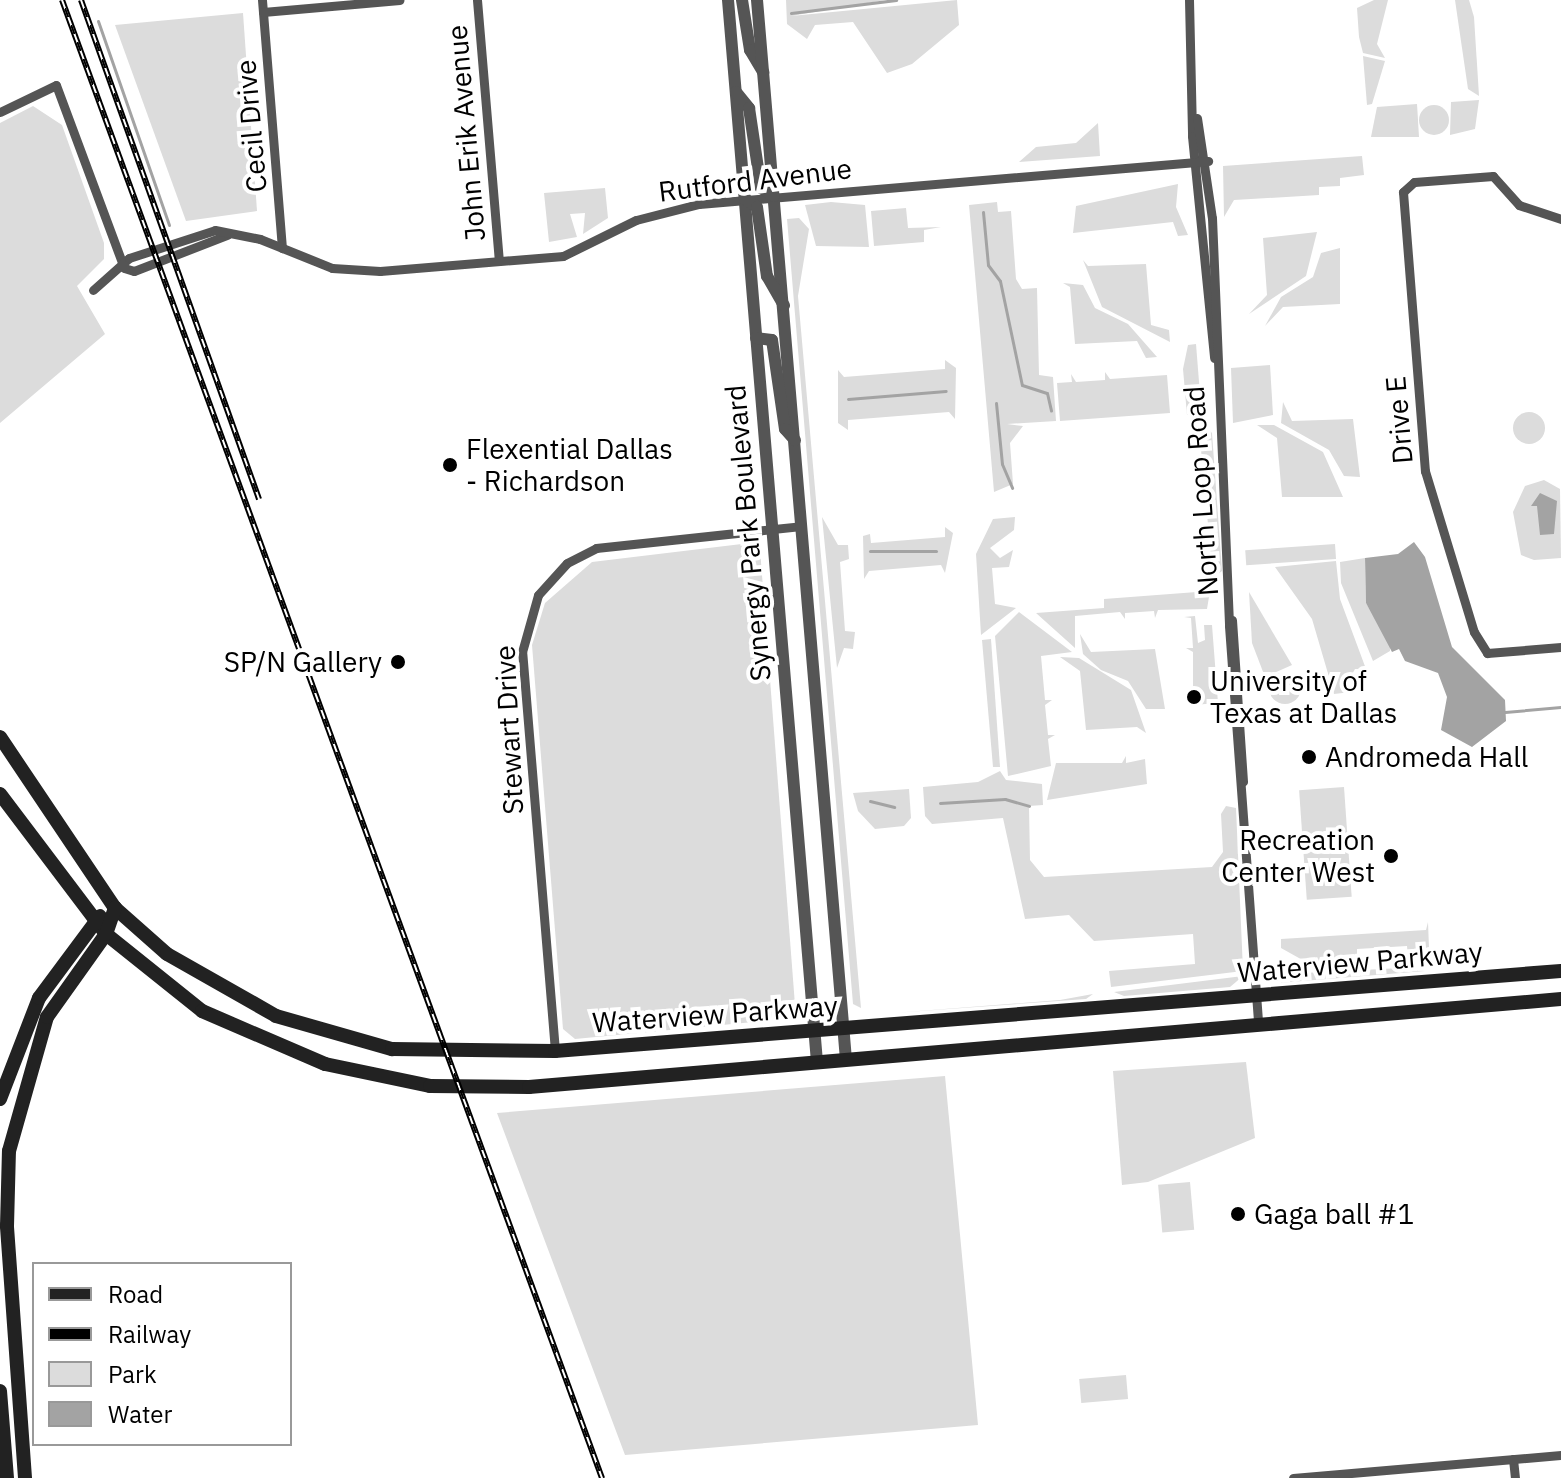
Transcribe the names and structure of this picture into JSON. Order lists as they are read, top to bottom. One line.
{"streets":{"main road":["Waterview Parkway"],"street":["Cecil Drive","John Erik Avenue","Rutford Avenue","Drive E","North Loop Road","Synergy Park Boulevard","Stewart Drive"]},"crossings":[["Cecil Drive","Rutford Avenue"],["John Erik Avenue","Rutford Avenue"],["Rutford Avenue","North Loop Road"],["Rutford Avenue","Synergy Park Boulevard"],["North Loop Road","Waterview Parkway"],["Synergy Park Boulevard","Stewart Drive"],["Synergy Park Boulevard","Waterview Parkway"],["Stewart Drive","Waterview Parkway"]],"places":["Flexential Dallas - Richardson","SP/N Gallery","University of Texas at Dallas","Andromeda Hall","Recreation Center West","Gaga ball #1"],"legend":["Road","Railway","Park","Water"]}
